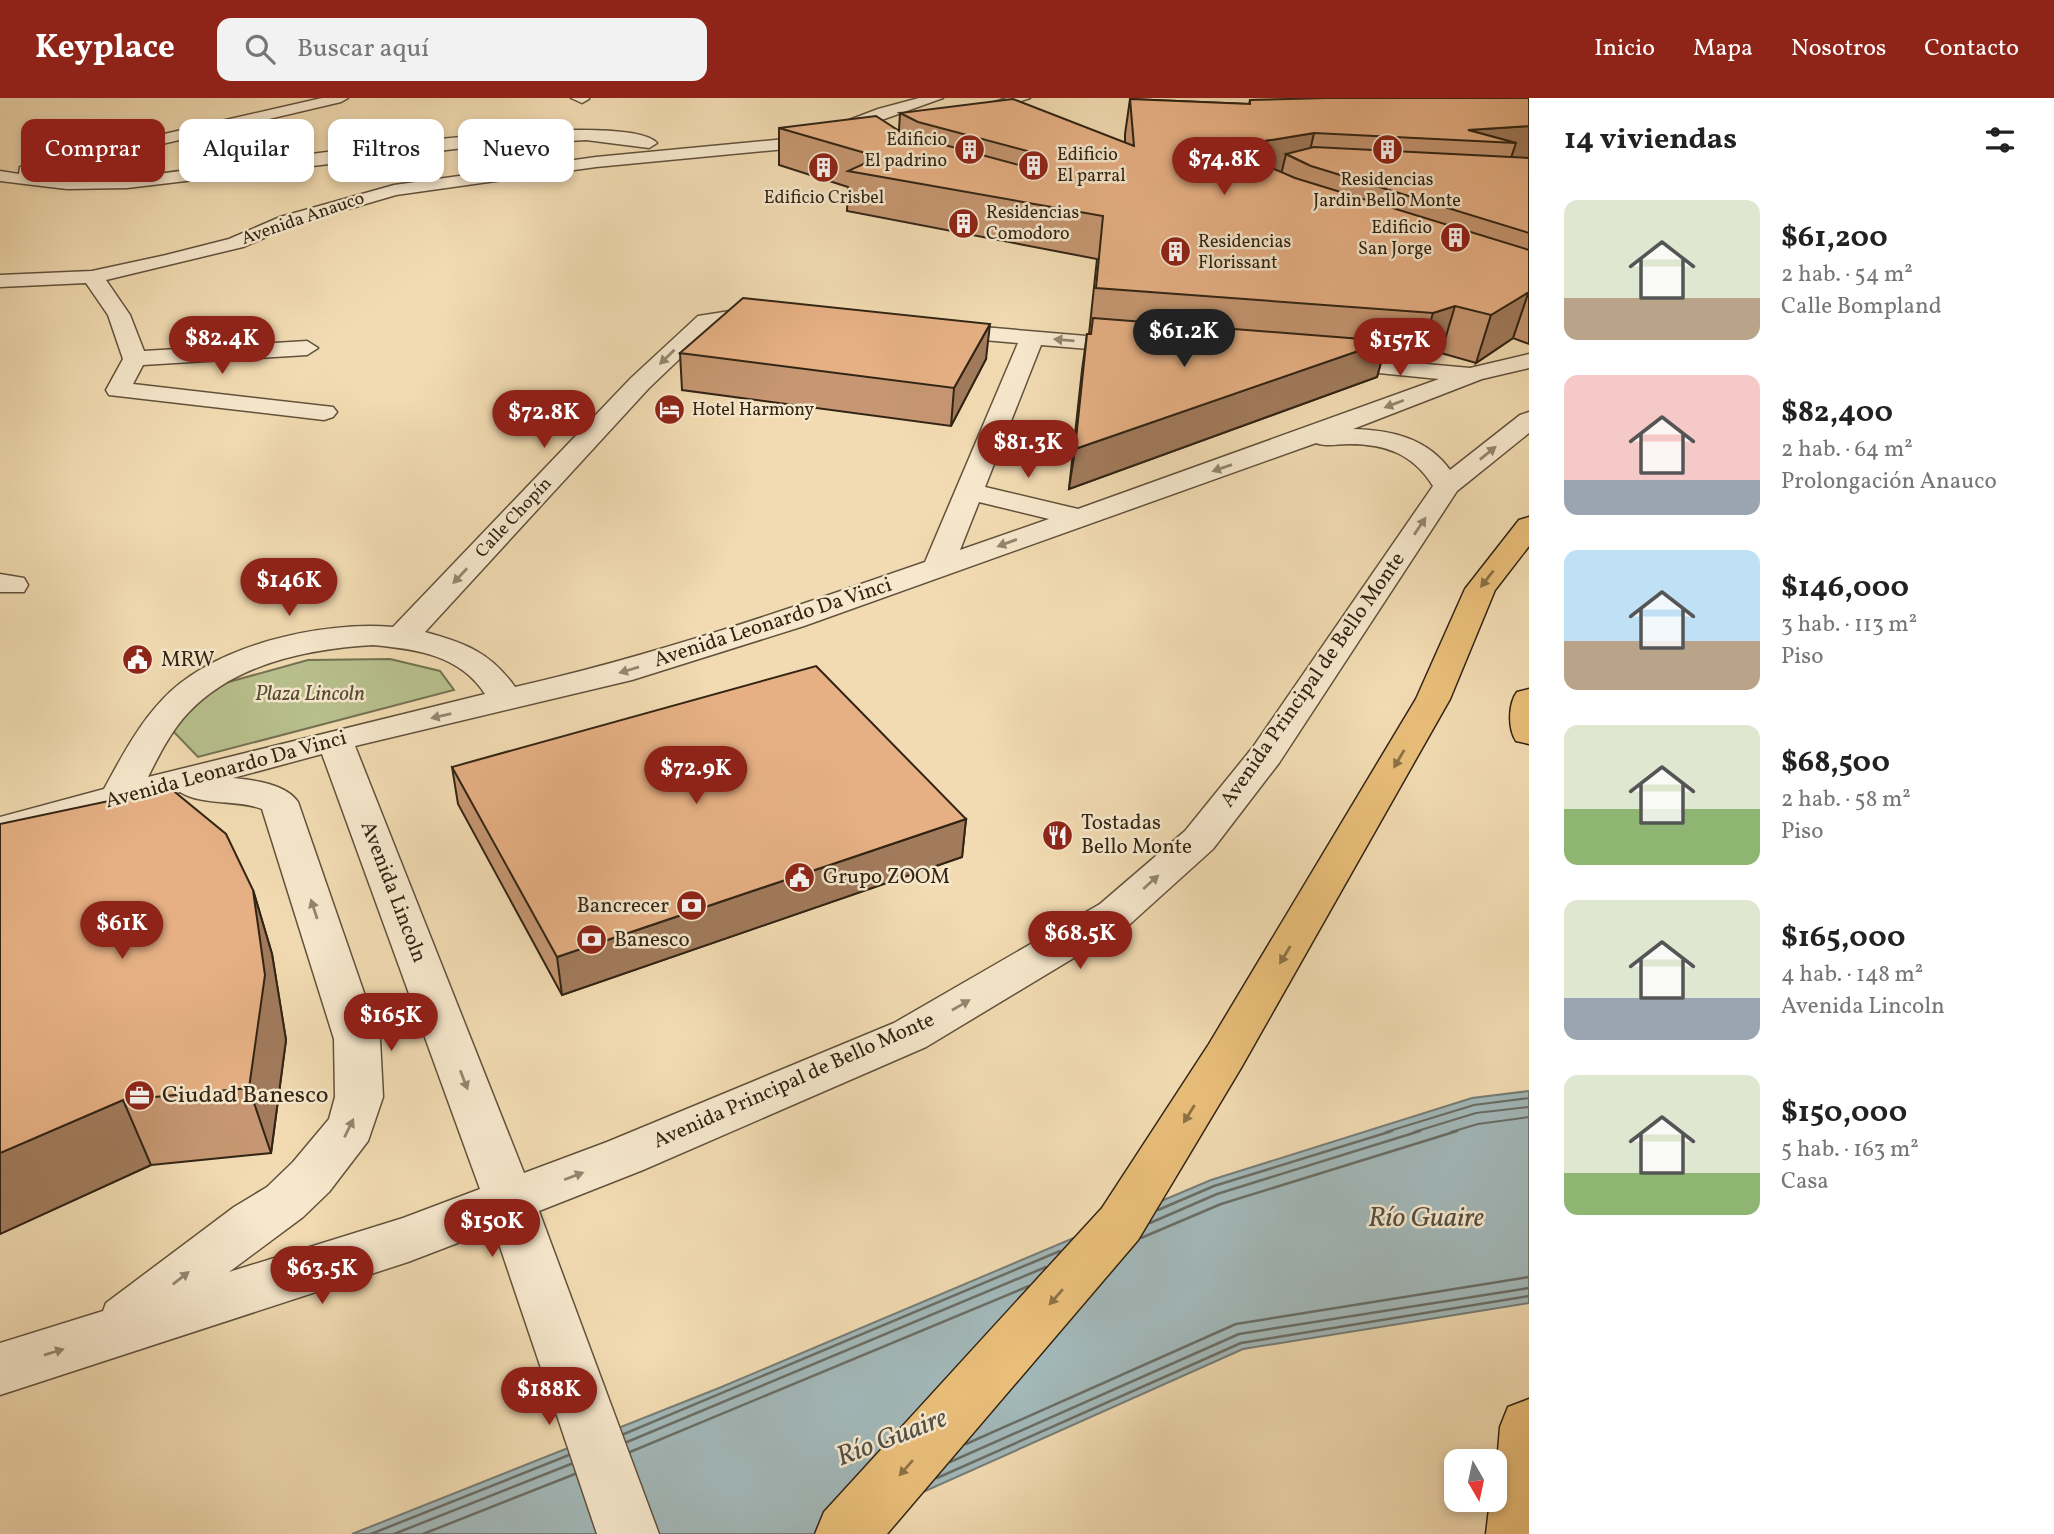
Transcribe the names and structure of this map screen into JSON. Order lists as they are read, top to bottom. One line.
{"streets":{"street":["Avenida Anauco","Calle Chopín","Avenida Leonardo Da Vinci","Avenida Principal de Bello Monte","Avenida Lincoln"]},"crossings":[["Avenida Leonardo Da Vinci","Avenida Lincoln"],["Avenida Principal de Bello Monte","Avenida Lincoln"]],"one_way":["Calle Chopín","Avenida Principal de Bello Monte","Avenida Lincoln"],"water":["Río Guaire"],"parks":["Plaza Lincoln"],"places":{"building":["Residencias Jardin Bello Monte","Edificio El padrino","Edificio El parral","Edificio Crisbel","Residencias Comodoro","Edificio San Jorge","Residencias Florissant"],"hotel":["Hotel Harmony"],"public building":["MRW","Grupo ZOOM"],"restaurant":["Tostadas Bello Monte"],"bank":["Bancrecer","Banesco"],"office":["Ciudad Banesco"]},"north":"bottom","page":{"header":"Keyplace","search":"Buscar aquí","nav":["Inicio","Mapa","Nosotros","Contacto"],"heading":"14 viviendas","chip":["Comprar","Alquilar","Filtros","Nuevo"],"price":["$74.8K","$61.2K","$82.4K","$157K","$72.8K","$81.3K","$146K","$72.9K","$61K","$68.5K","$165K","$150K","$63.5K","$188K"],"list":[{"name":"$61,200","note":"2 hab. · 54 m² · Calle Bompland"},{"name":"$82,400","note":"2 hab. · 64 m² · Prolongación Anauco"},{"name":"$146,000","note":"3 hab. · 113 m² · Piso"},{"name":"$68,500","note":"2 hab. · 58 m² · Piso"},{"name":"$165,000","note":"4 hab. · 148 m² · Avenida Lincoln"},{"name":"$150,000","note":"5 hab. · 163 m² · Casa"}]}}
